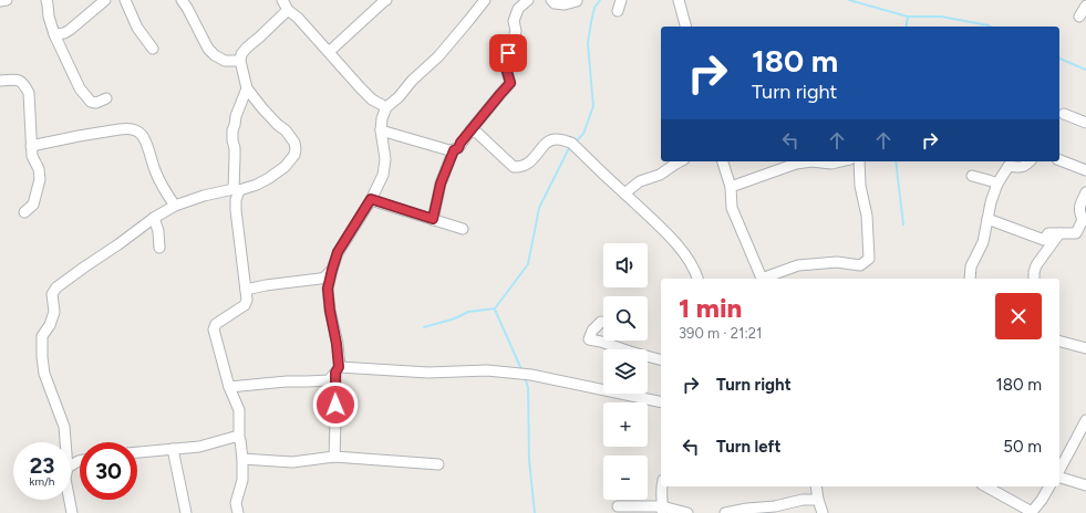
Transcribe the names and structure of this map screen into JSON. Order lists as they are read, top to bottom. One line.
{"page":{"turn":["180 m","Turn right"],"map_buttons":["+","−"],"heading":["1 min","390 m · 21:21"],"list":[{"name":"Turn right","value":"180 m"},{"name":"Turn left","value":"50 m"}],"speed":"23 km/h","limit":"30"}}
